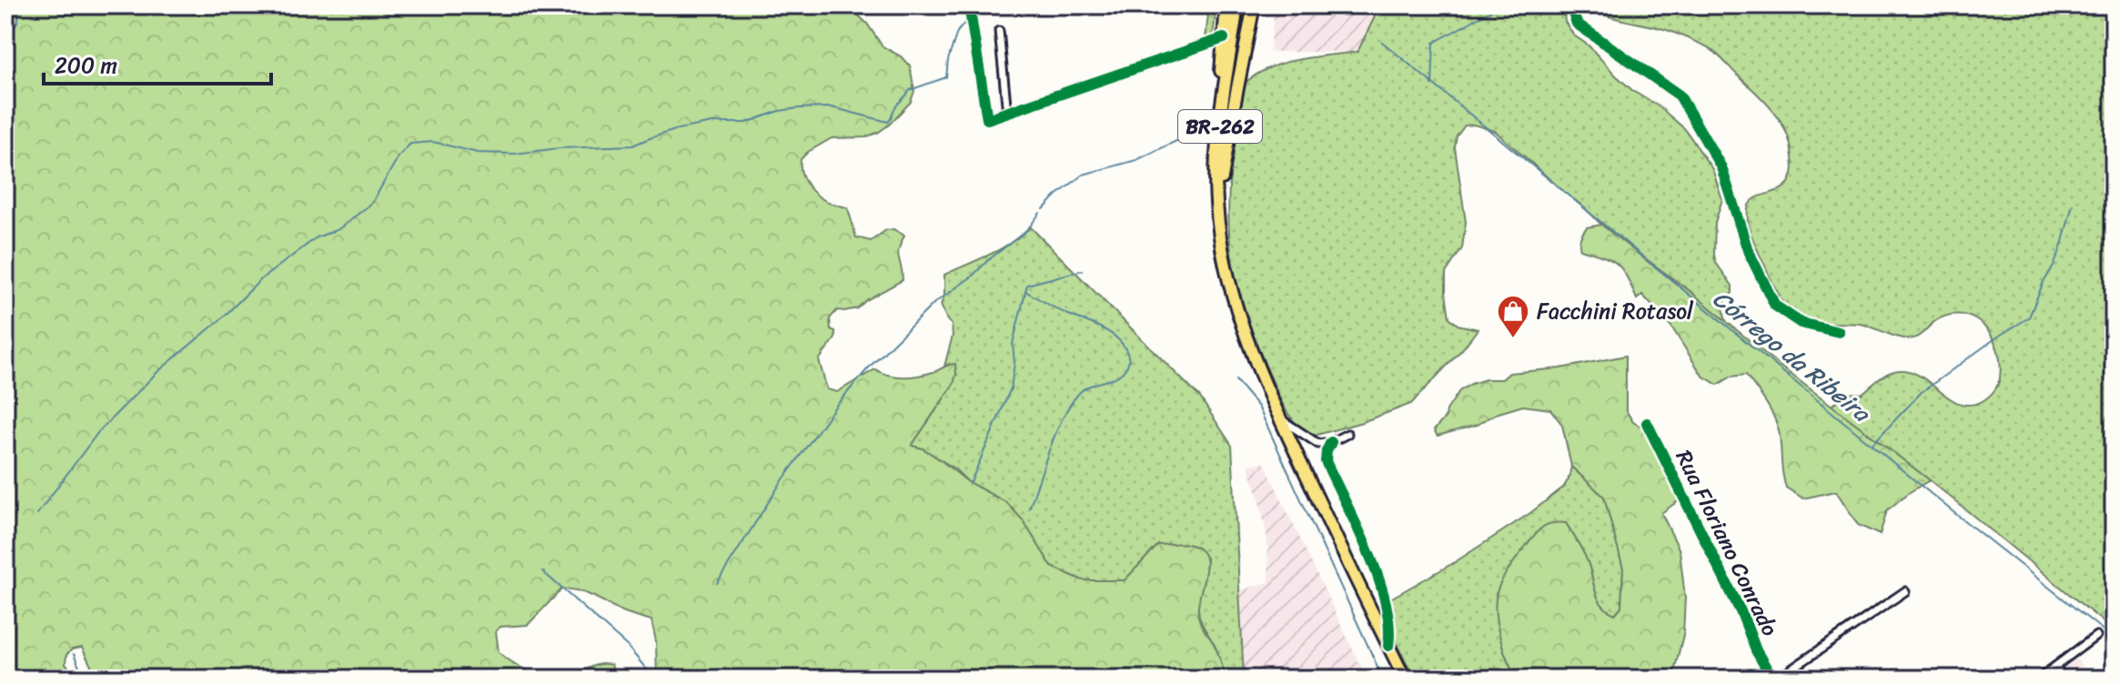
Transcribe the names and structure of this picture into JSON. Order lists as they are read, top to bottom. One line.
{"streets":{"highway":["BR-262"],"street":["Rua Floriano Conrado"]},"water":["Córrego da Ribeira"],"places":{"shop":["Facchini Rotasol"]},"scale_bar":"200 m"}
